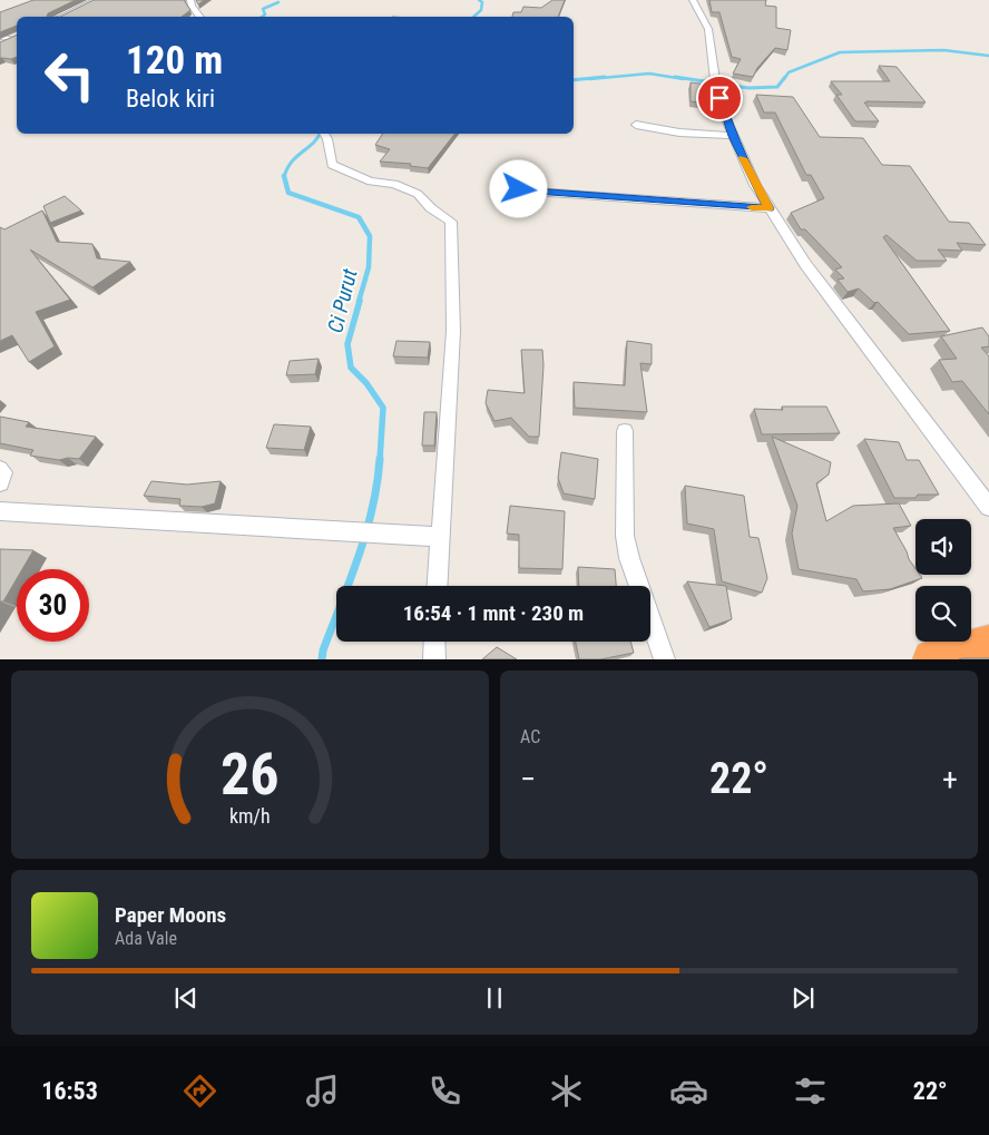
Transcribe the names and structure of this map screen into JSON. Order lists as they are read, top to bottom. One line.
{"water":["Ci Purut"],"page":{"turn":["120 m","Belok kiri"],"limit":"30","trip":"16:54 · 1 mnt · 230 m","tile":"AC","heat":["−","22°","+"],"song":["Paper Moons","Ada Vale"],"tabs":["16:53","22°"],"gauge":["26","km/h"]}}
